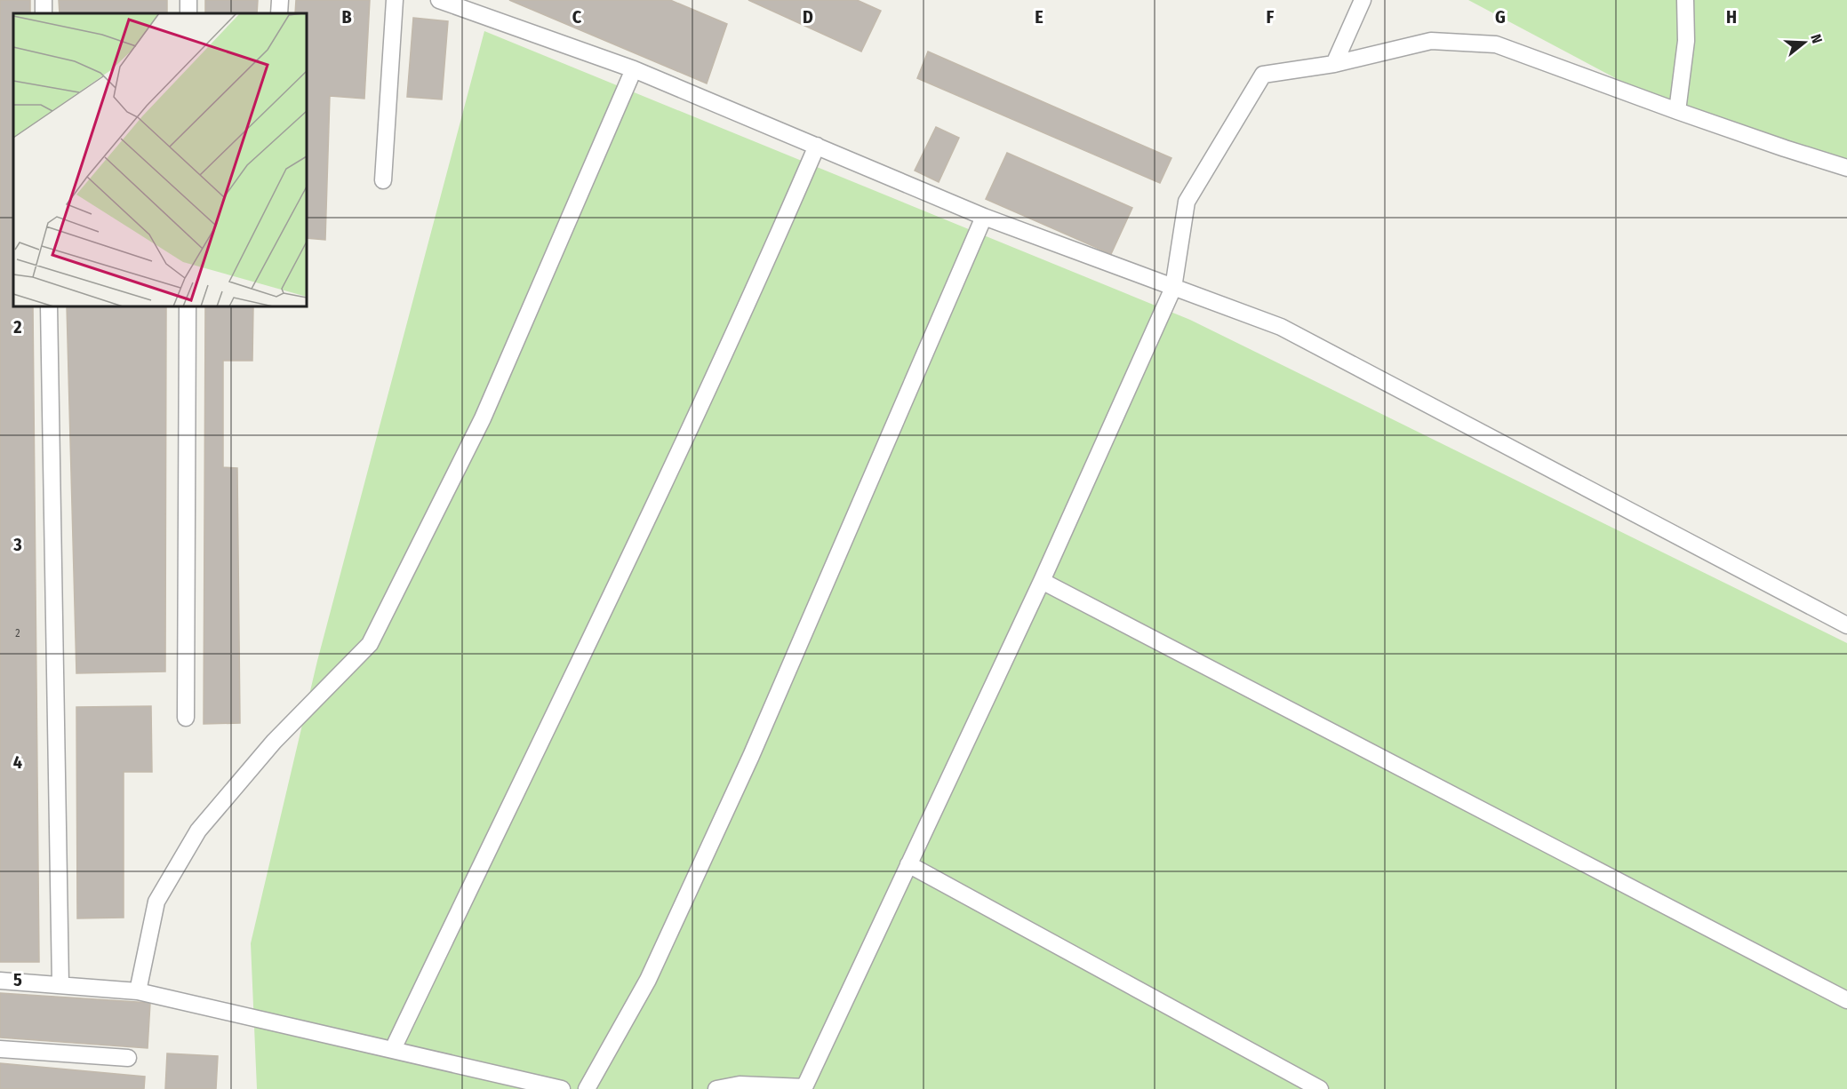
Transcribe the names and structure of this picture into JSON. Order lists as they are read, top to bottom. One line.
{"house_numbers":["2"],"north":"right","grid":{"columns":["B","C","D","E","F","G","H"],"rows":["2","3","4","5"]}}
